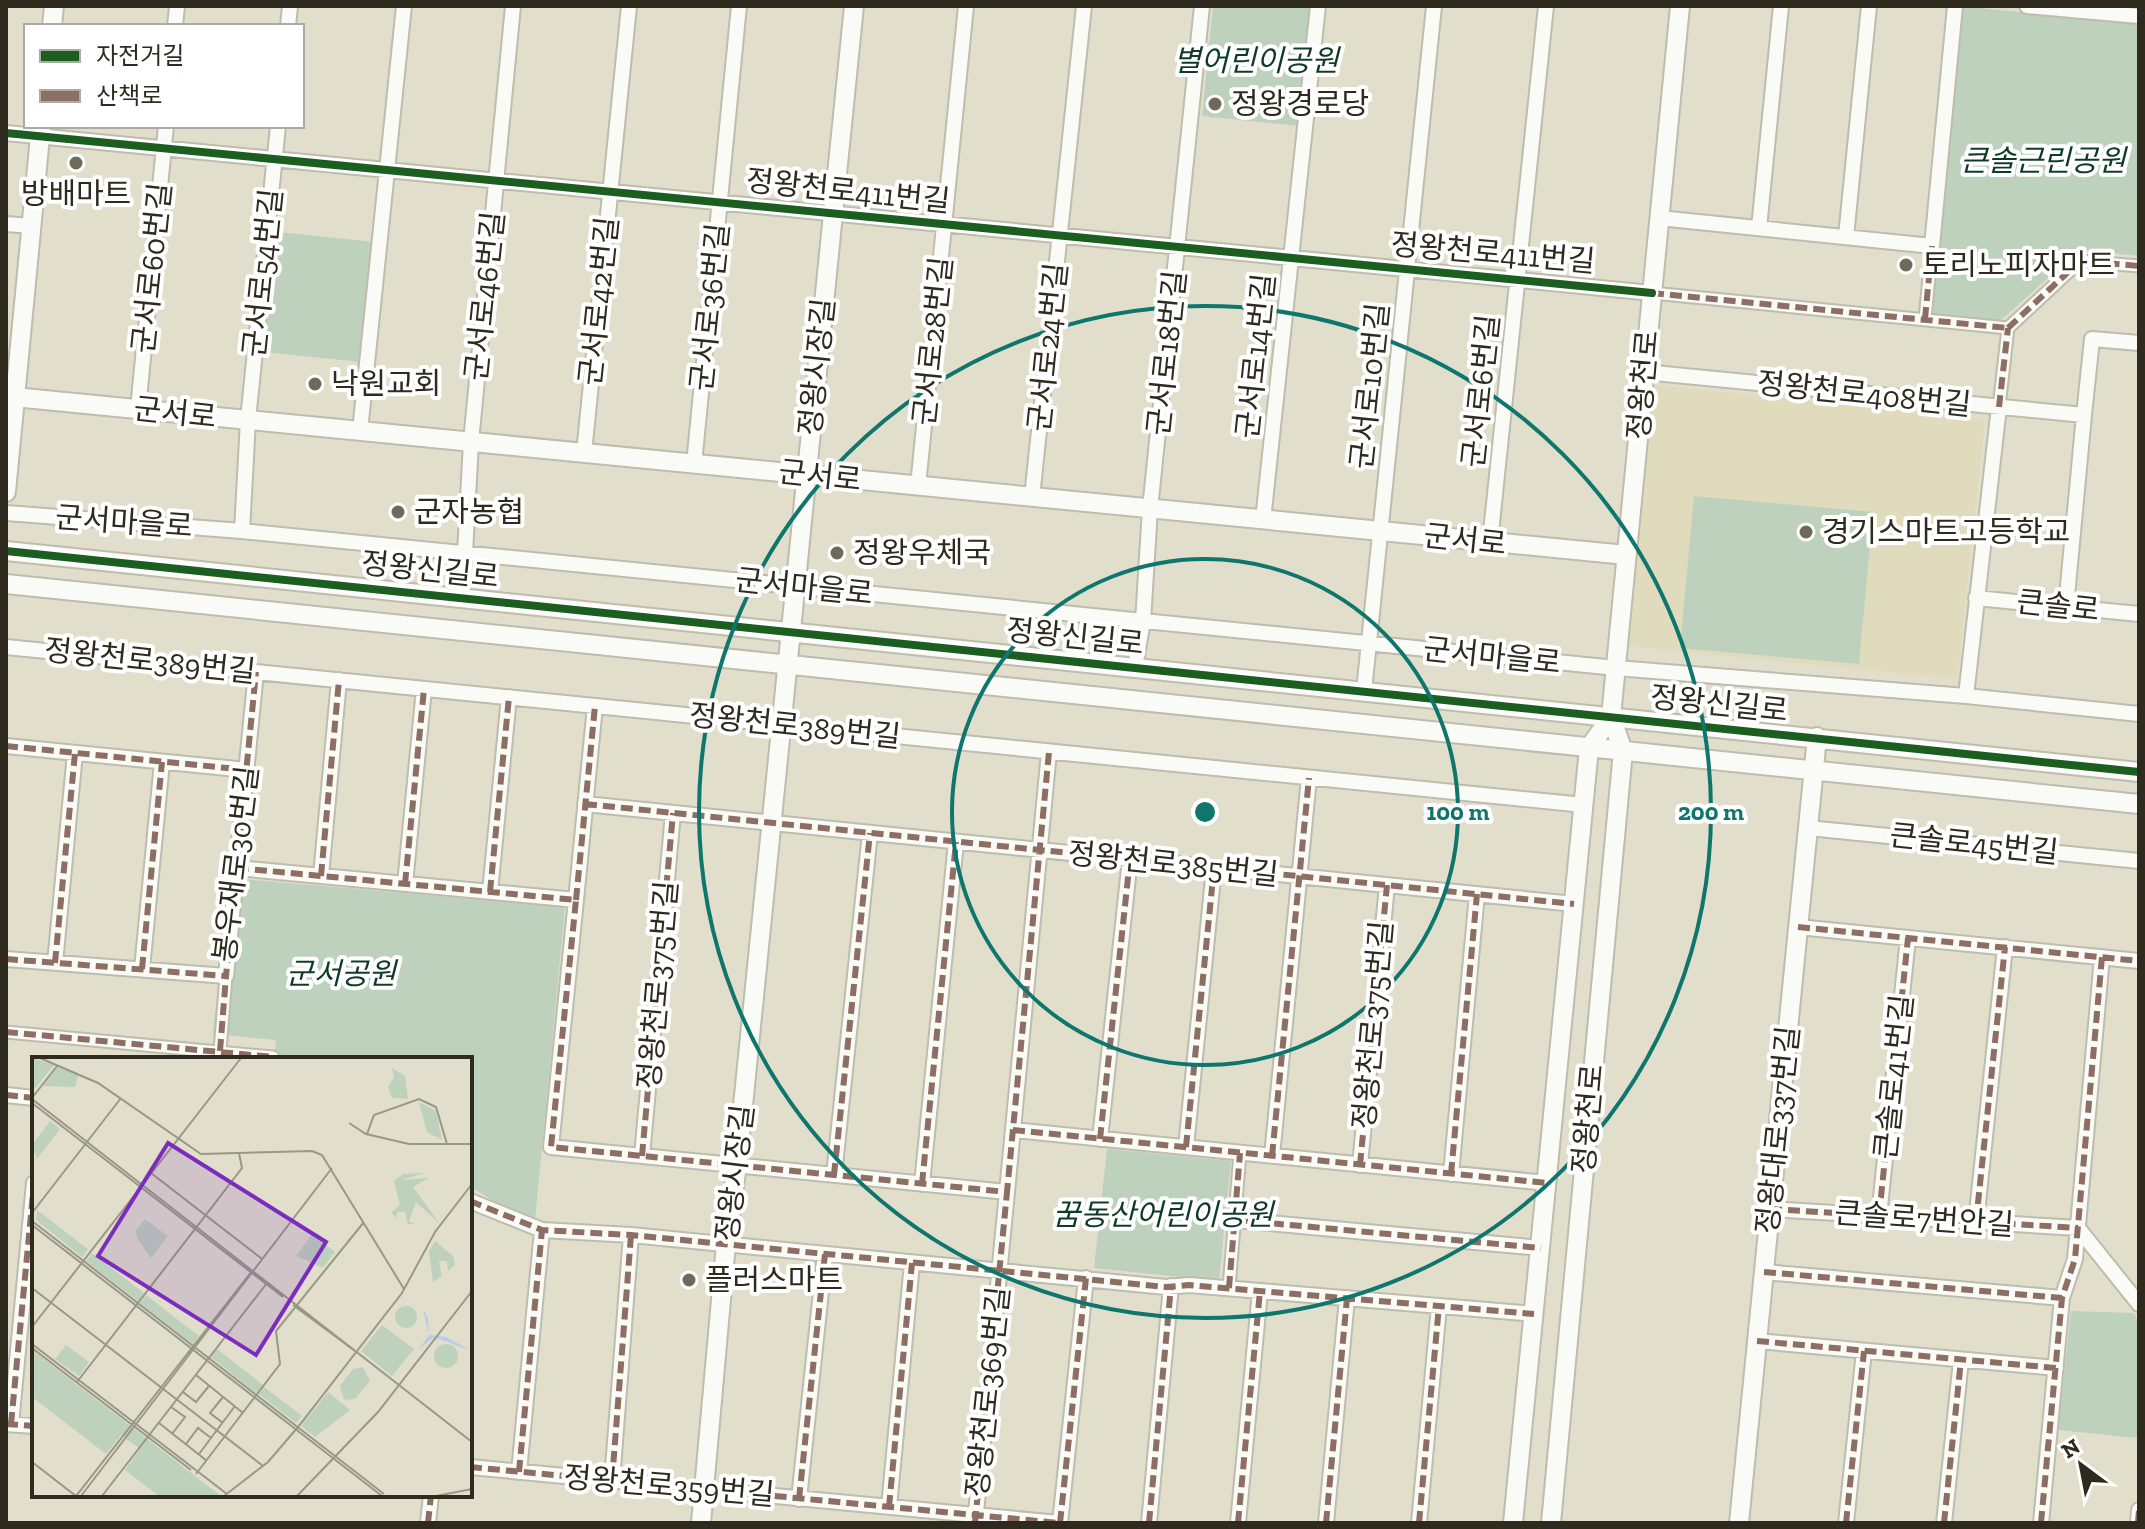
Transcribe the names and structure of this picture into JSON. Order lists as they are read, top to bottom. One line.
{"streets":{"street":["정왕천로411번길","군서로60번길","군서로54번길","군서로46번길","군서로42번길","군서로36번길","군서로28번길","군서로24번길","군서로18번길","군서로14번길","정왕시장길","정왕천로","군서로10번길","군서로6번길","정왕천로408번길","군서로","군서마을로","정왕신길로","큰솔로","정왕천로389번길","큰솔로45번길","봉우재로30번길","정왕천로385번길","정왕천로375번길","큰솔로41번길","정왕대로337번길","큰솔로7번안길","정왕천로369번길","정왕천로359번길"]},"crossings":[["정왕천로411번길","군서로60번길"],["정왕천로411번길","군서로54번길"],["정왕천로411번길","군서로46번길"],["정왕천로411번길","군서로42번길"],["정왕천로411번길","군서로36번길"],["정왕천로411번길","군서로28번길"],["정왕천로411번길","군서로24번길"],["정왕천로411번길","군서로18번길"],["정왕천로411번길","군서로14번길"],["정왕천로411번길","정왕시장길"],["정왕천로411번길","정왕천로"],["정왕천로411번길","군서로10번길"],["정왕천로411번길","군서로6번길"],["군서로60번길","군서로"],["군서로54번길","군서로"],["군서로46번길","군서로"],["군서로42번길","군서로"],["군서로36번길","군서로"],["군서로28번길","군서로"],["군서로24번길","군서로"],["군서로18번길","군서로"],["군서로14번길","군서로"],["정왕시장길","군서로"],["정왕시장길","군서마을로"],["정왕시장길","정왕신길로"],["정왕시장길","정왕천로389번길"],["정왕시장길","정왕천로385번길"],["정왕시장길","정왕천로369번길"],["정왕시장길","정왕천로359번길"],["정왕천로","정왕천로408번길"],["정왕천로","군서로"],["정왕천로","군서마을로"],["정왕천로","정왕신길로"],["정왕천로","정왕천로389번길"],["정왕천로","정왕천로385번길"],["정왕천로","정왕천로375번길"],["정왕천로","정왕천로369번길"],["군서로10번길","군서로"],["군서로6번길","군서로"],["정왕신길로","정왕대로337번길"],["정왕천로389번길","봉우재로30번길"],["큰솔로45번길","정왕대로337번길"],["정왕천로385번길","정왕천로375번길"],["큰솔로41번길","큰솔로7번안길"],["정왕대로337번길","큰솔로7번안길"],["정왕천로369번길","정왕천로359번길"]],"parks":["별어린이공원","큰솔근린공원","군서공원","꿈동산어린이공원"],"places":["정왕경로당","방배마트","토리노피자마트","낙원교회","군자농협","경기스마트고등학교","정왕우체국","플러스마트"],"legend":["자전거길","산책로"],"north":"top left","rings":["100 m","200 m"]}
